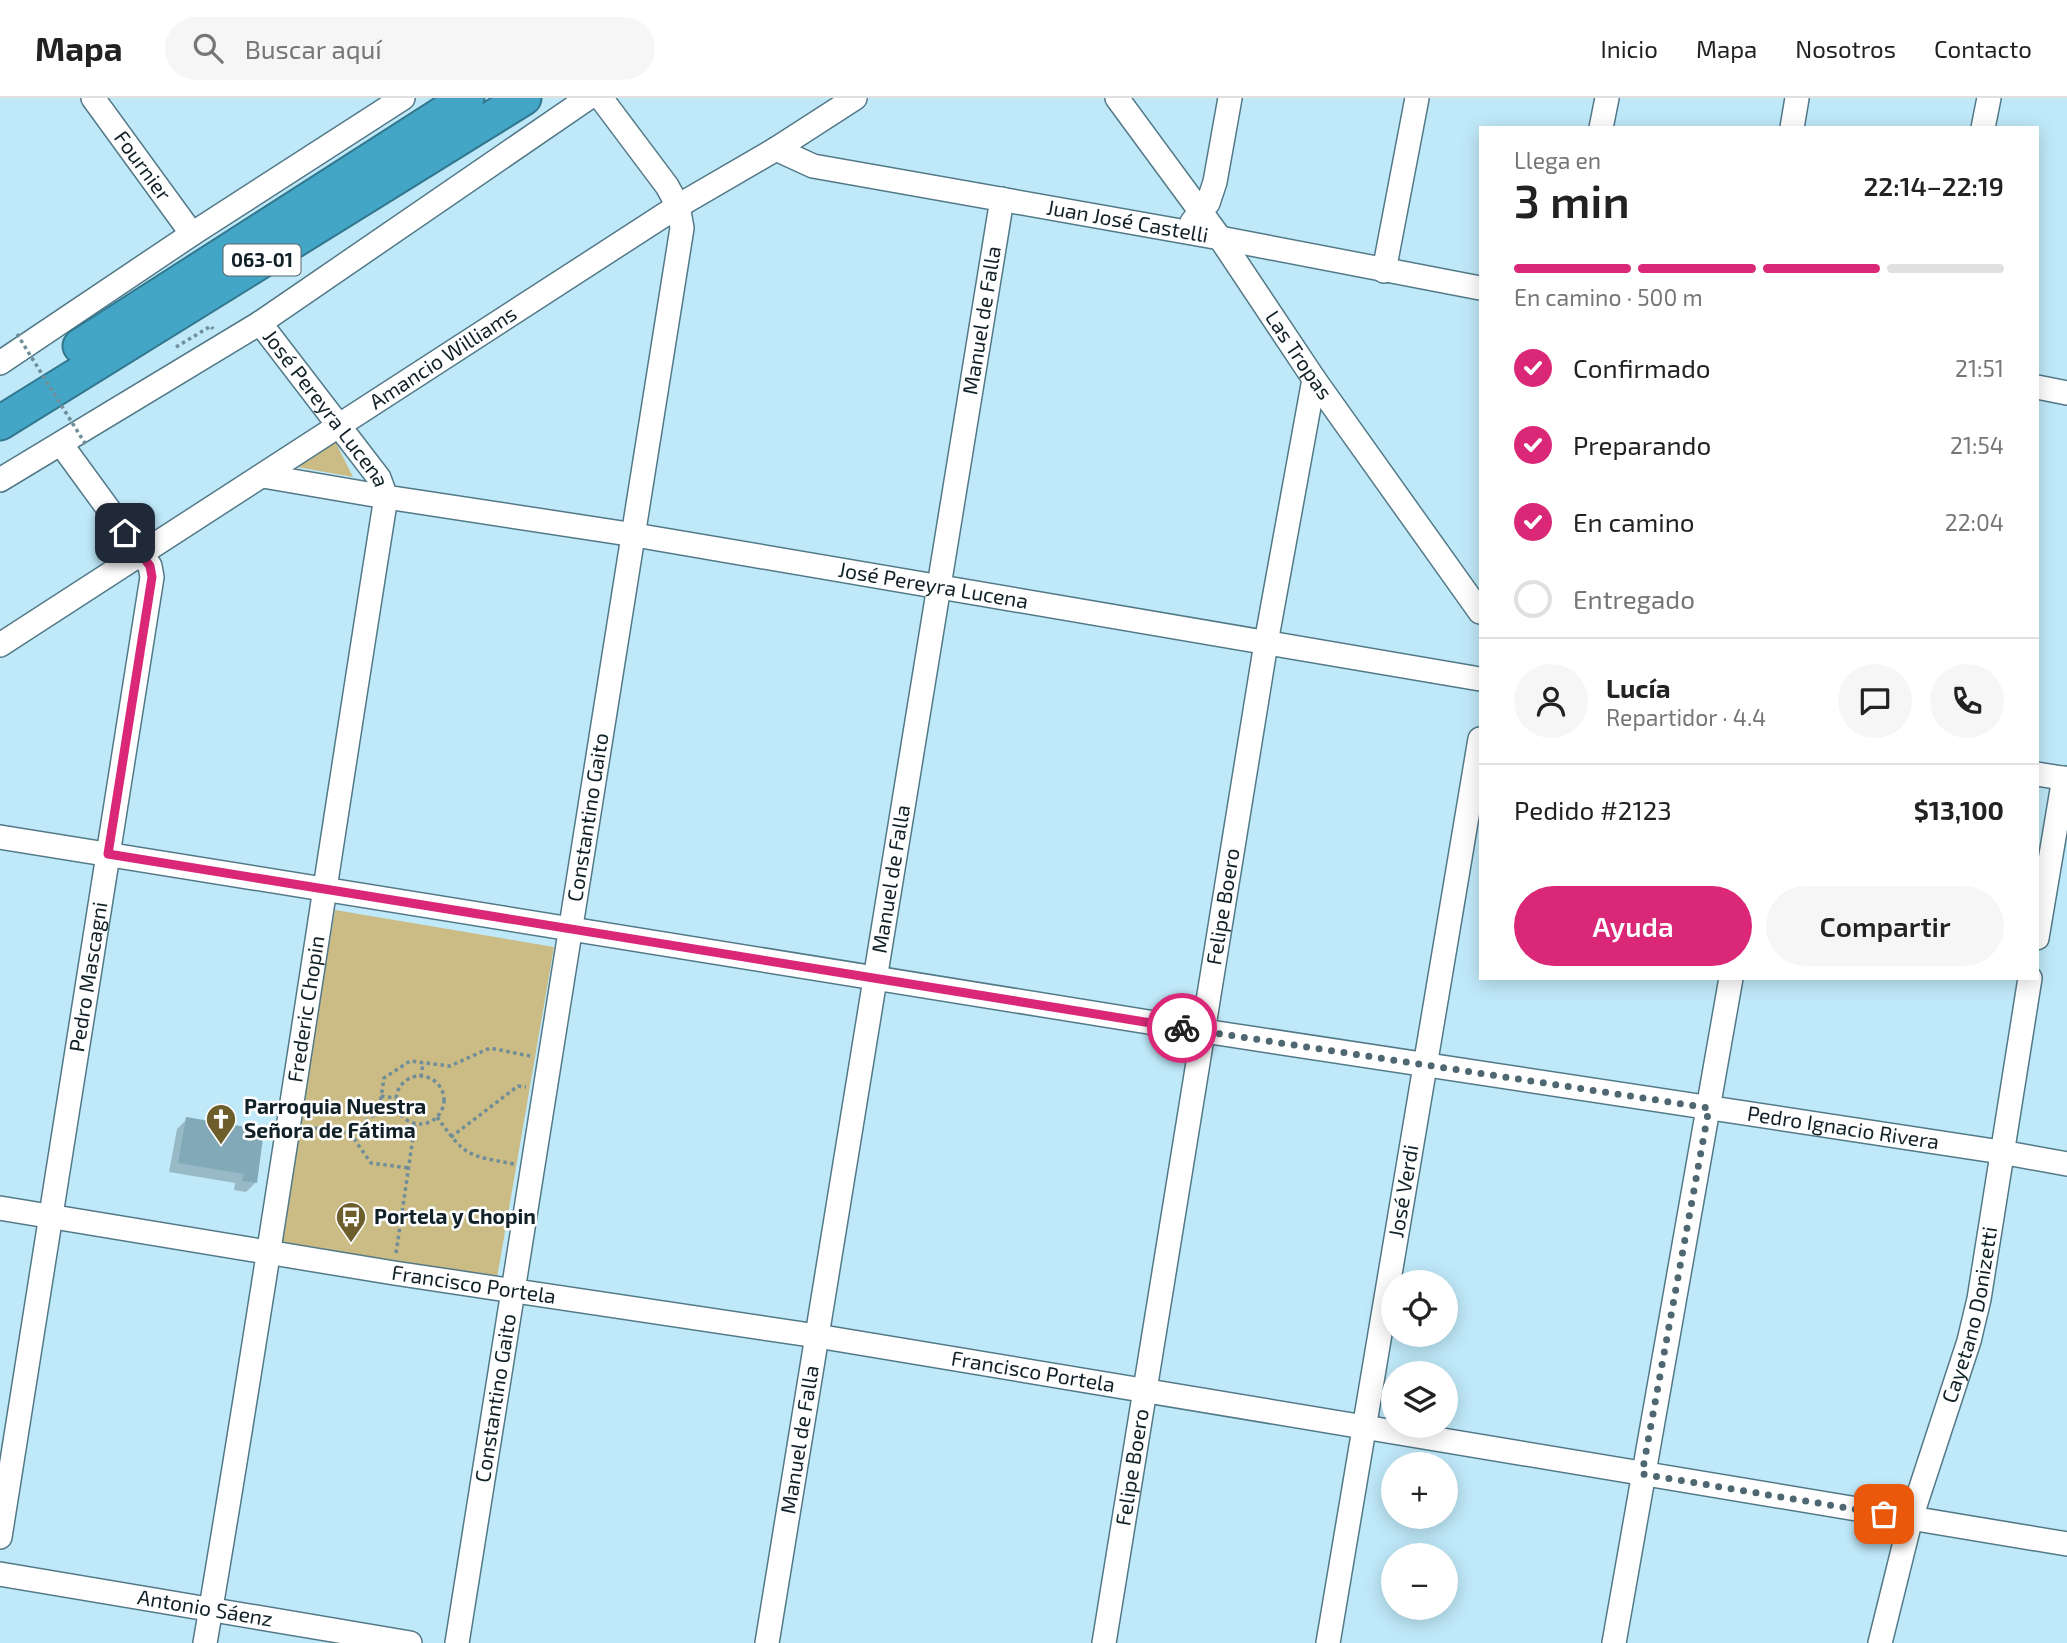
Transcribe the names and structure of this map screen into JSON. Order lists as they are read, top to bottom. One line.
{"streets":{"highway":["063-01"],"street":["Fournier","Juan José Castelli","Manuel de Falla","Las Tropas","Amancio Williams","José Pereyra Lucena","Constantino Gaito","Felipe Boero","Pedro Mascagni","Frederic Chopin","Pedro Ignacio Rivera","José Verdi","Francisco Portela","Cayetano Donizetti","Antonio Sáenz"]},"crossings":[["Juan José Castelli","Manuel de Falla"],["Juan José Castelli","Las Tropas"],["Juan José Castelli","Amancio Williams"],["Manuel de Falla","José Pereyra Lucena"],["Manuel de Falla","Pedro Ignacio Rivera"],["Manuel de Falla","Francisco Portela"],["Las Tropas","Felipe Boero"],["Amancio Williams","José Pereyra Lucena"],["Amancio Williams","Constantino Gaito"],["Amancio Williams","Pedro Mascagni"],["José Pereyra Lucena","Constantino Gaito"],["José Pereyra Lucena","Felipe Boero"],["José Pereyra Lucena","Frederic Chopin"],["Constantino Gaito","Pedro Ignacio Rivera"],["Constantino Gaito","Francisco Portela"],["Felipe Boero","Pedro Ignacio Rivera"],["Felipe Boero","Francisco Portela"],["Pedro Mascagni","Pedro Ignacio Rivera"],["Pedro Mascagni","Francisco Portela"],["Frederic Chopin","Pedro Ignacio Rivera"],["Frederic Chopin","Francisco Portela"],["Frederic Chopin","Antonio Sáenz"],["Pedro Ignacio Rivera","José Verdi"],["Pedro Ignacio Rivera","Cayetano Donizetti"],["José Verdi","Francisco Portela"],["Francisco Portela","Cayetano Donizetti"]],"places":{"church":["Parroquia Nuestra Señora de Fátima"],"bus stop":["Portela y Chopin"]},"page":{"header":"Mapa","search":"Buscar aquí","nav":["Inicio","Mapa","Nosotros","Contacto"],"heading":["3 min","Llega en","22:14–22:19"],"panel":["Lucía","Repartidor · 4.4","Pedido #2123","$13,100"],"bar":"En camino · 500 m","list":[["Confirmado","21:51"],["Preparando","21:54"],["En camino","22:04"],"Entregado"],"buttons":["Ayuda","Compartir"],"map_buttons":["+","−"]}}
